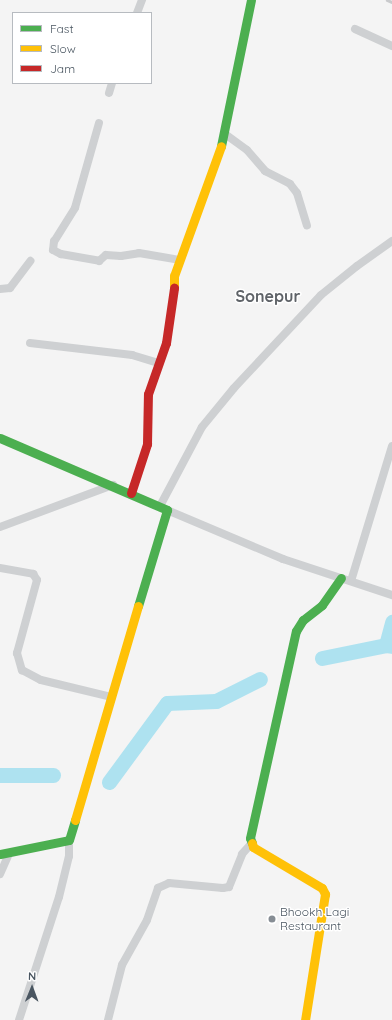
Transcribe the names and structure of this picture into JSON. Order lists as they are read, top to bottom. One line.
{"districts":["Sonepur"],"places":["Bhookh Lagi Restaurant"],"legend":["Fast","Slow","Jam"],"north":"top"}
